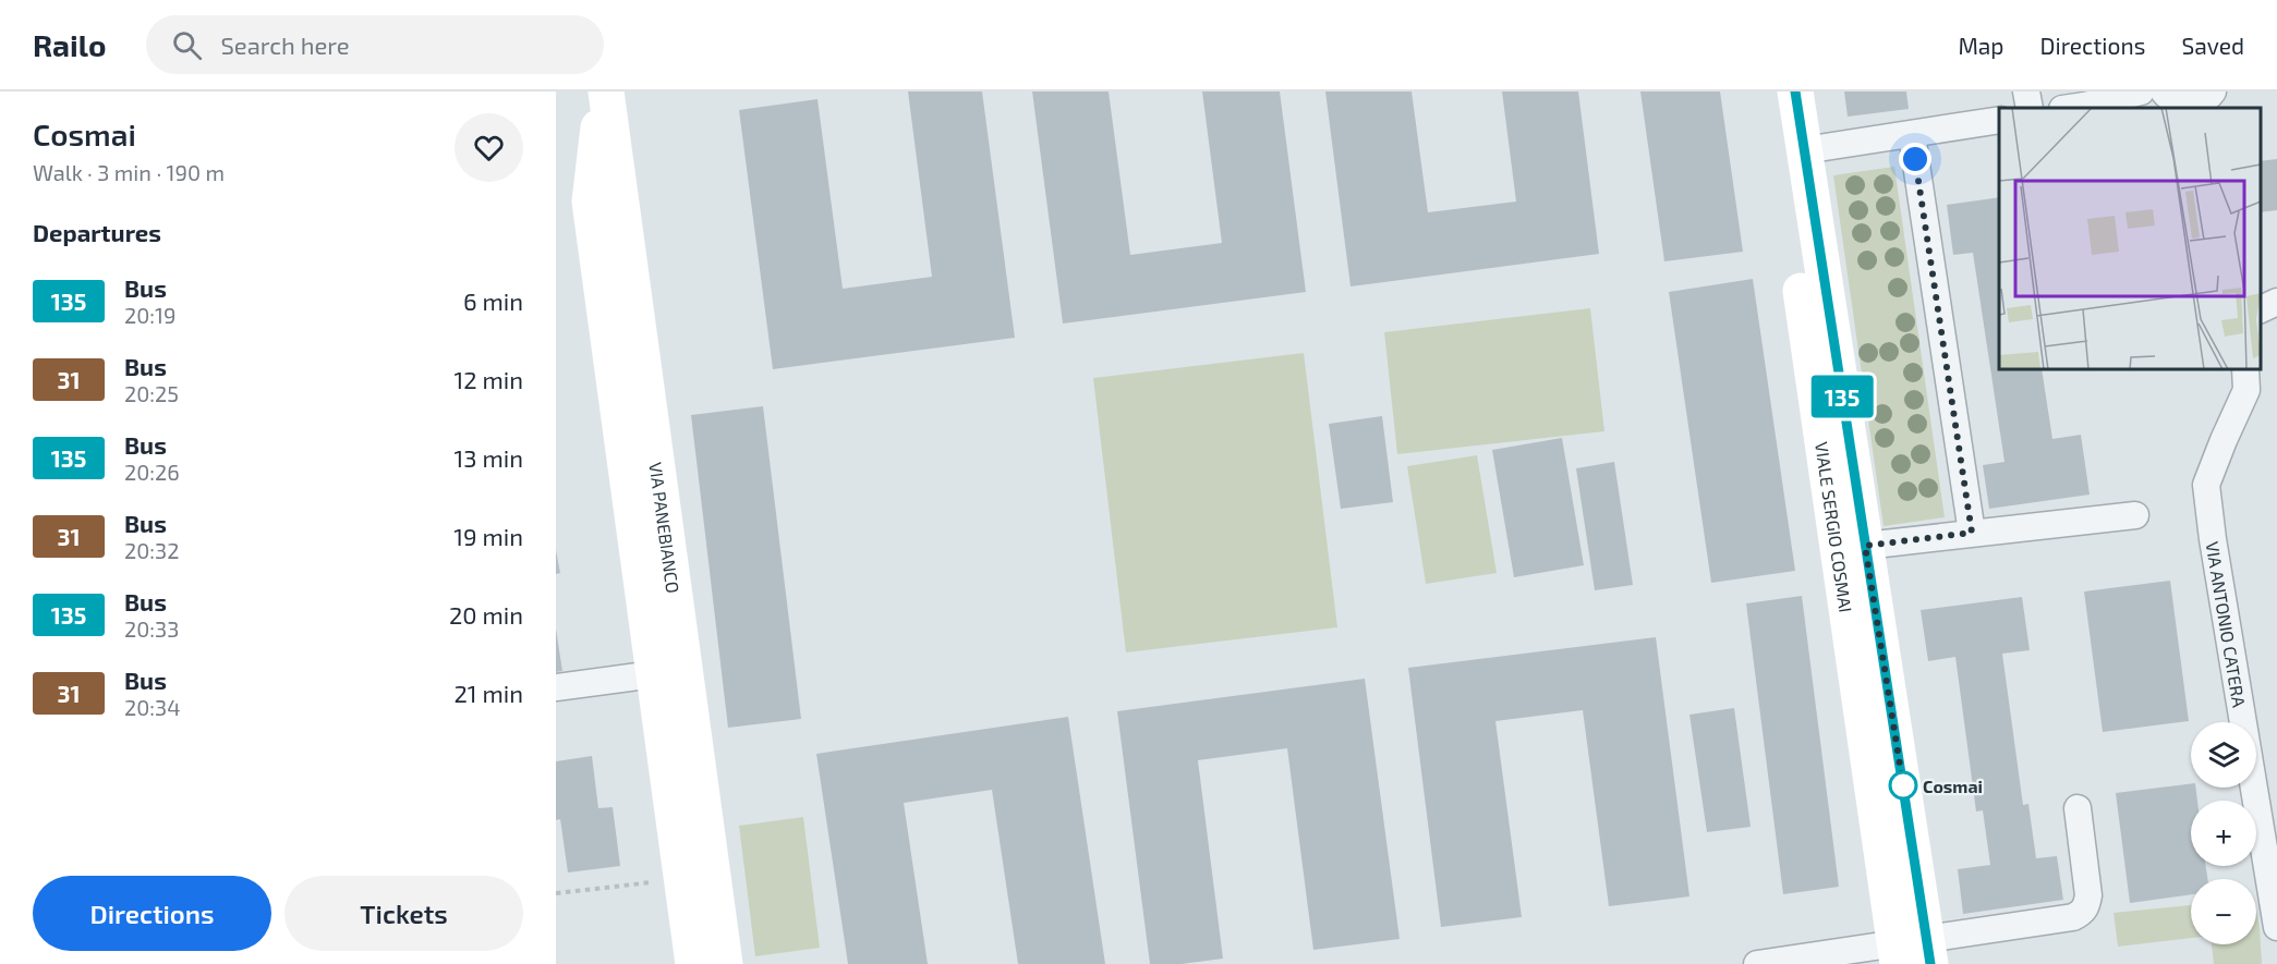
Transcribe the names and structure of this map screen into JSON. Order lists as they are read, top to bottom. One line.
{"streets":{"street":["VIA PANEBIANCO","VIALE SERGIO COSMAI","VIA ANTONIO CATERA"]},"places":["Cosmai"],"lines":["bus line 135"],"page":{"header":"Railo","search":"Search here","nav":["Map","Directions","Saved"],"heading":[["Cosmai","Walk · 3 min · 190 m"],"Departures"],"on_map":"135","list":[{"mark":"135","name":"Bus","note":"20:19","value":"6 min"},{"mark":"31","name":"Bus","note":"20:25","value":"12 min"},{"mark":"135","name":"Bus","note":"20:26","value":"13 min"},{"mark":"31","name":"Bus","note":"20:32","value":"19 min"},{"mark":"135","name":"Bus","note":"20:33","value":"20 min"},{"mark":"31","name":"Bus","note":"20:34","value":"21 min"}],"map_buttons":["+","−"],"buttons":["Directions","Tickets"]}}
